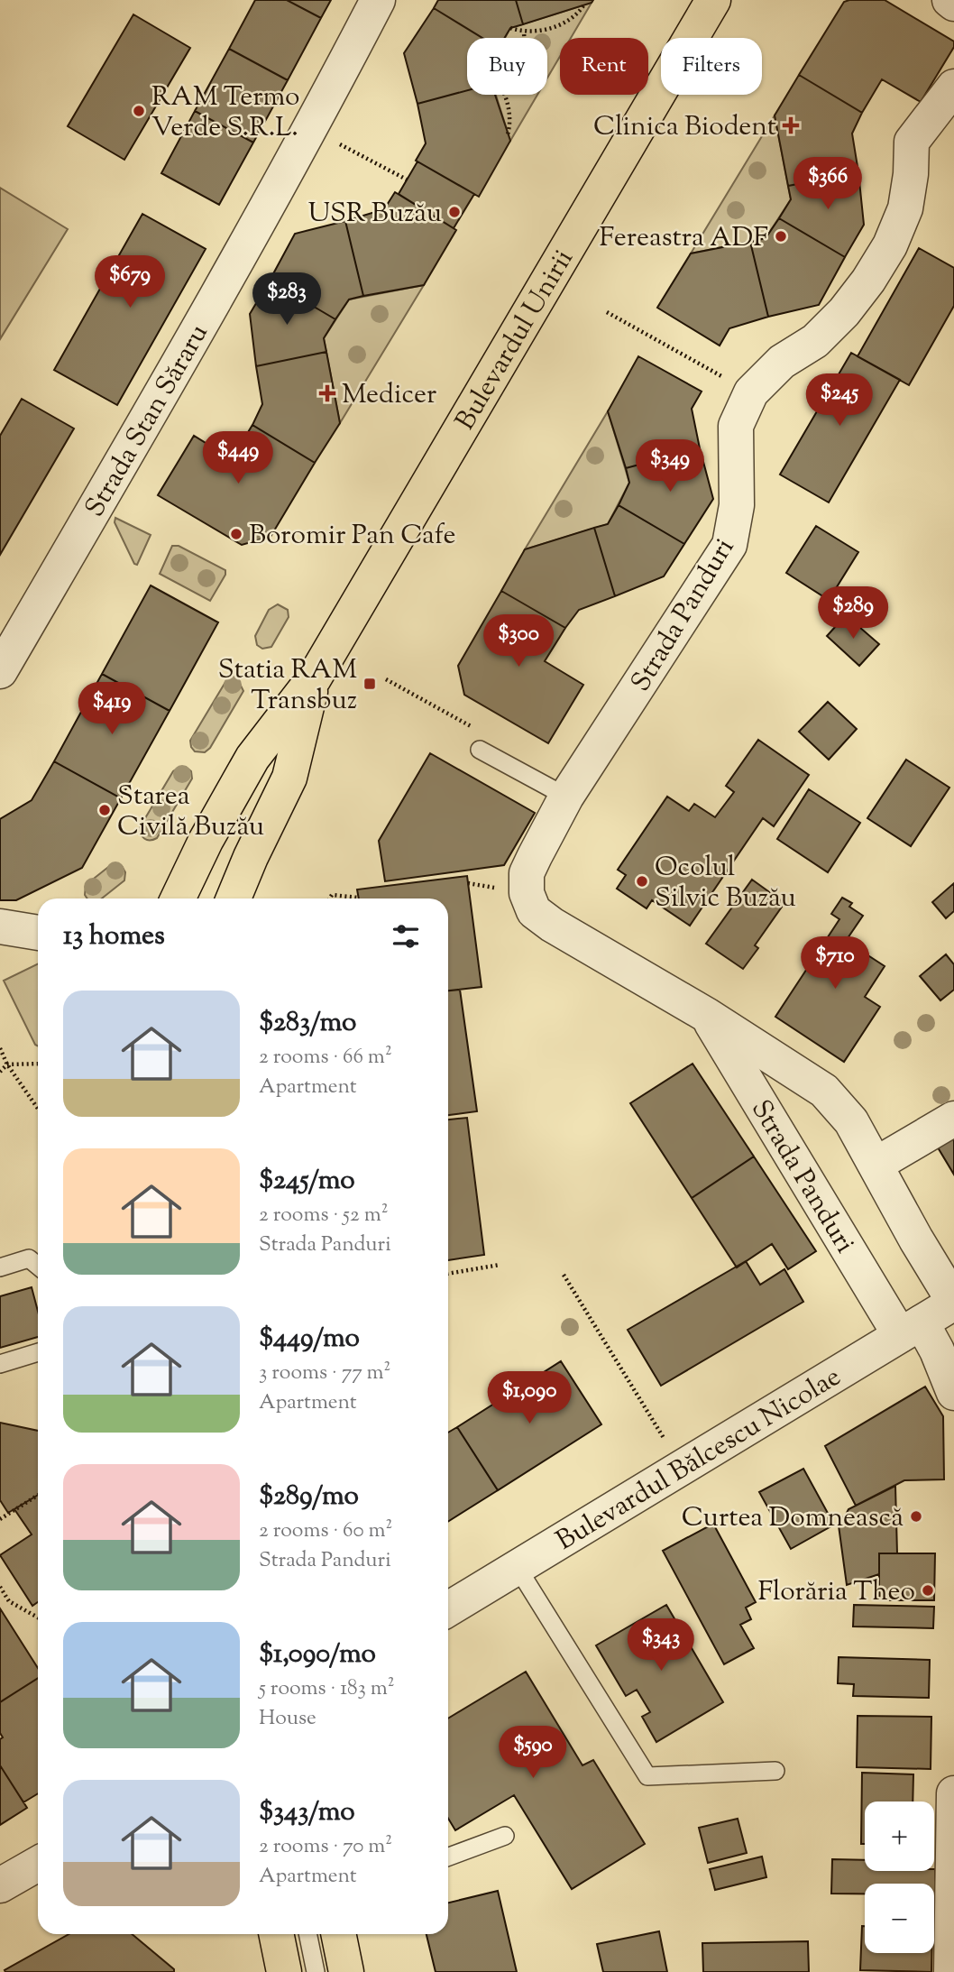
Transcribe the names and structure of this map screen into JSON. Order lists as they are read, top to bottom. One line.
{"streets":{"main road":["Bulevardul Unirii"],"street":["Strada Stan Săraru","Strada Panduri","Bulevardul Bălcescu Nicolae"]},"crossings":[["Strada Panduri","Bulevardul Bălcescu Nicolae"]],"places":{"other":["RAM Termo Verde S.R.L.","USR Buzău","Fereastra ADF","Boromir Pan Cafe","Starea Civilă Buzău","Ocolul Silvic Buzău","Curtea Domnească","Florăria Theo"],"health":["Clinica Biodent","Medicer"],"transit":["Statia RAM Transbuz"]},"page":{"chip":["Buy","Rent","Filters"],"price":["$366","$679","$283","$245","$449","$349","$289","$300","$419","$710","$1,090","$343","$590"],"heading":"13 homes","list":[{"name":"$283/mo","note":"2 rooms · 66 m² · Apartment"},{"name":"$245/mo","note":"2 rooms · 52 m² · Strada Panduri"},{"name":"$449/mo","note":"3 rooms · 77 m² · Apartment"},{"name":"$289/mo","note":"2 rooms · 60 m² · Strada Panduri"},{"name":"$1,090/mo","note":"5 rooms · 183 m² · House"},{"name":"$343/mo","note":"2 rooms · 70 m² · Apartment"}],"map_buttons":["+","−"]}}
